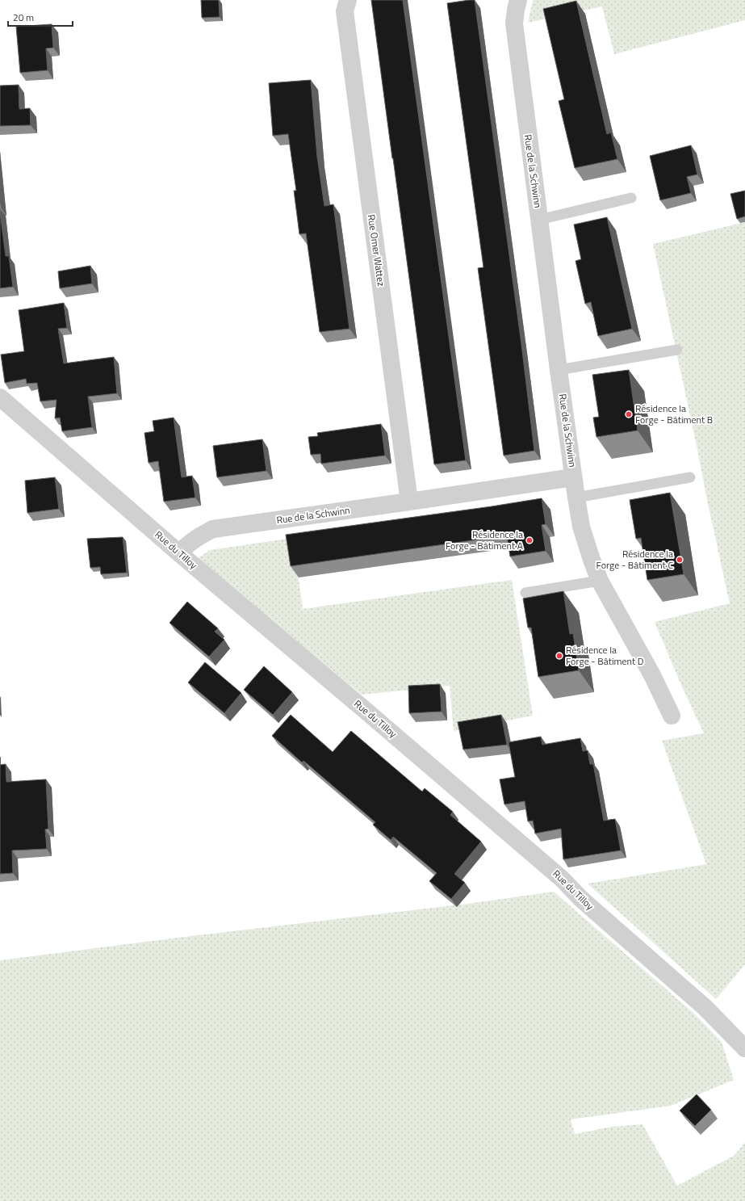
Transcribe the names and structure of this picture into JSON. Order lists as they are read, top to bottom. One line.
{"streets":{"street":["Rue de la Schwinn","Rue Omer Wattez","Rue du Tilloy"]},"crossings":[["Rue de la Schwinn","Rue Omer Wattez"],["Rue de la Schwinn","Rue du Tilloy"]],"places":["Résidence la Forge - Bâtiment B","Résidence la Forge - Bâtiment A","Résidence la Forge - Bâtiment C","Résidence la Forge - Bâtiment D"],"scale_bar":"20 m"}
